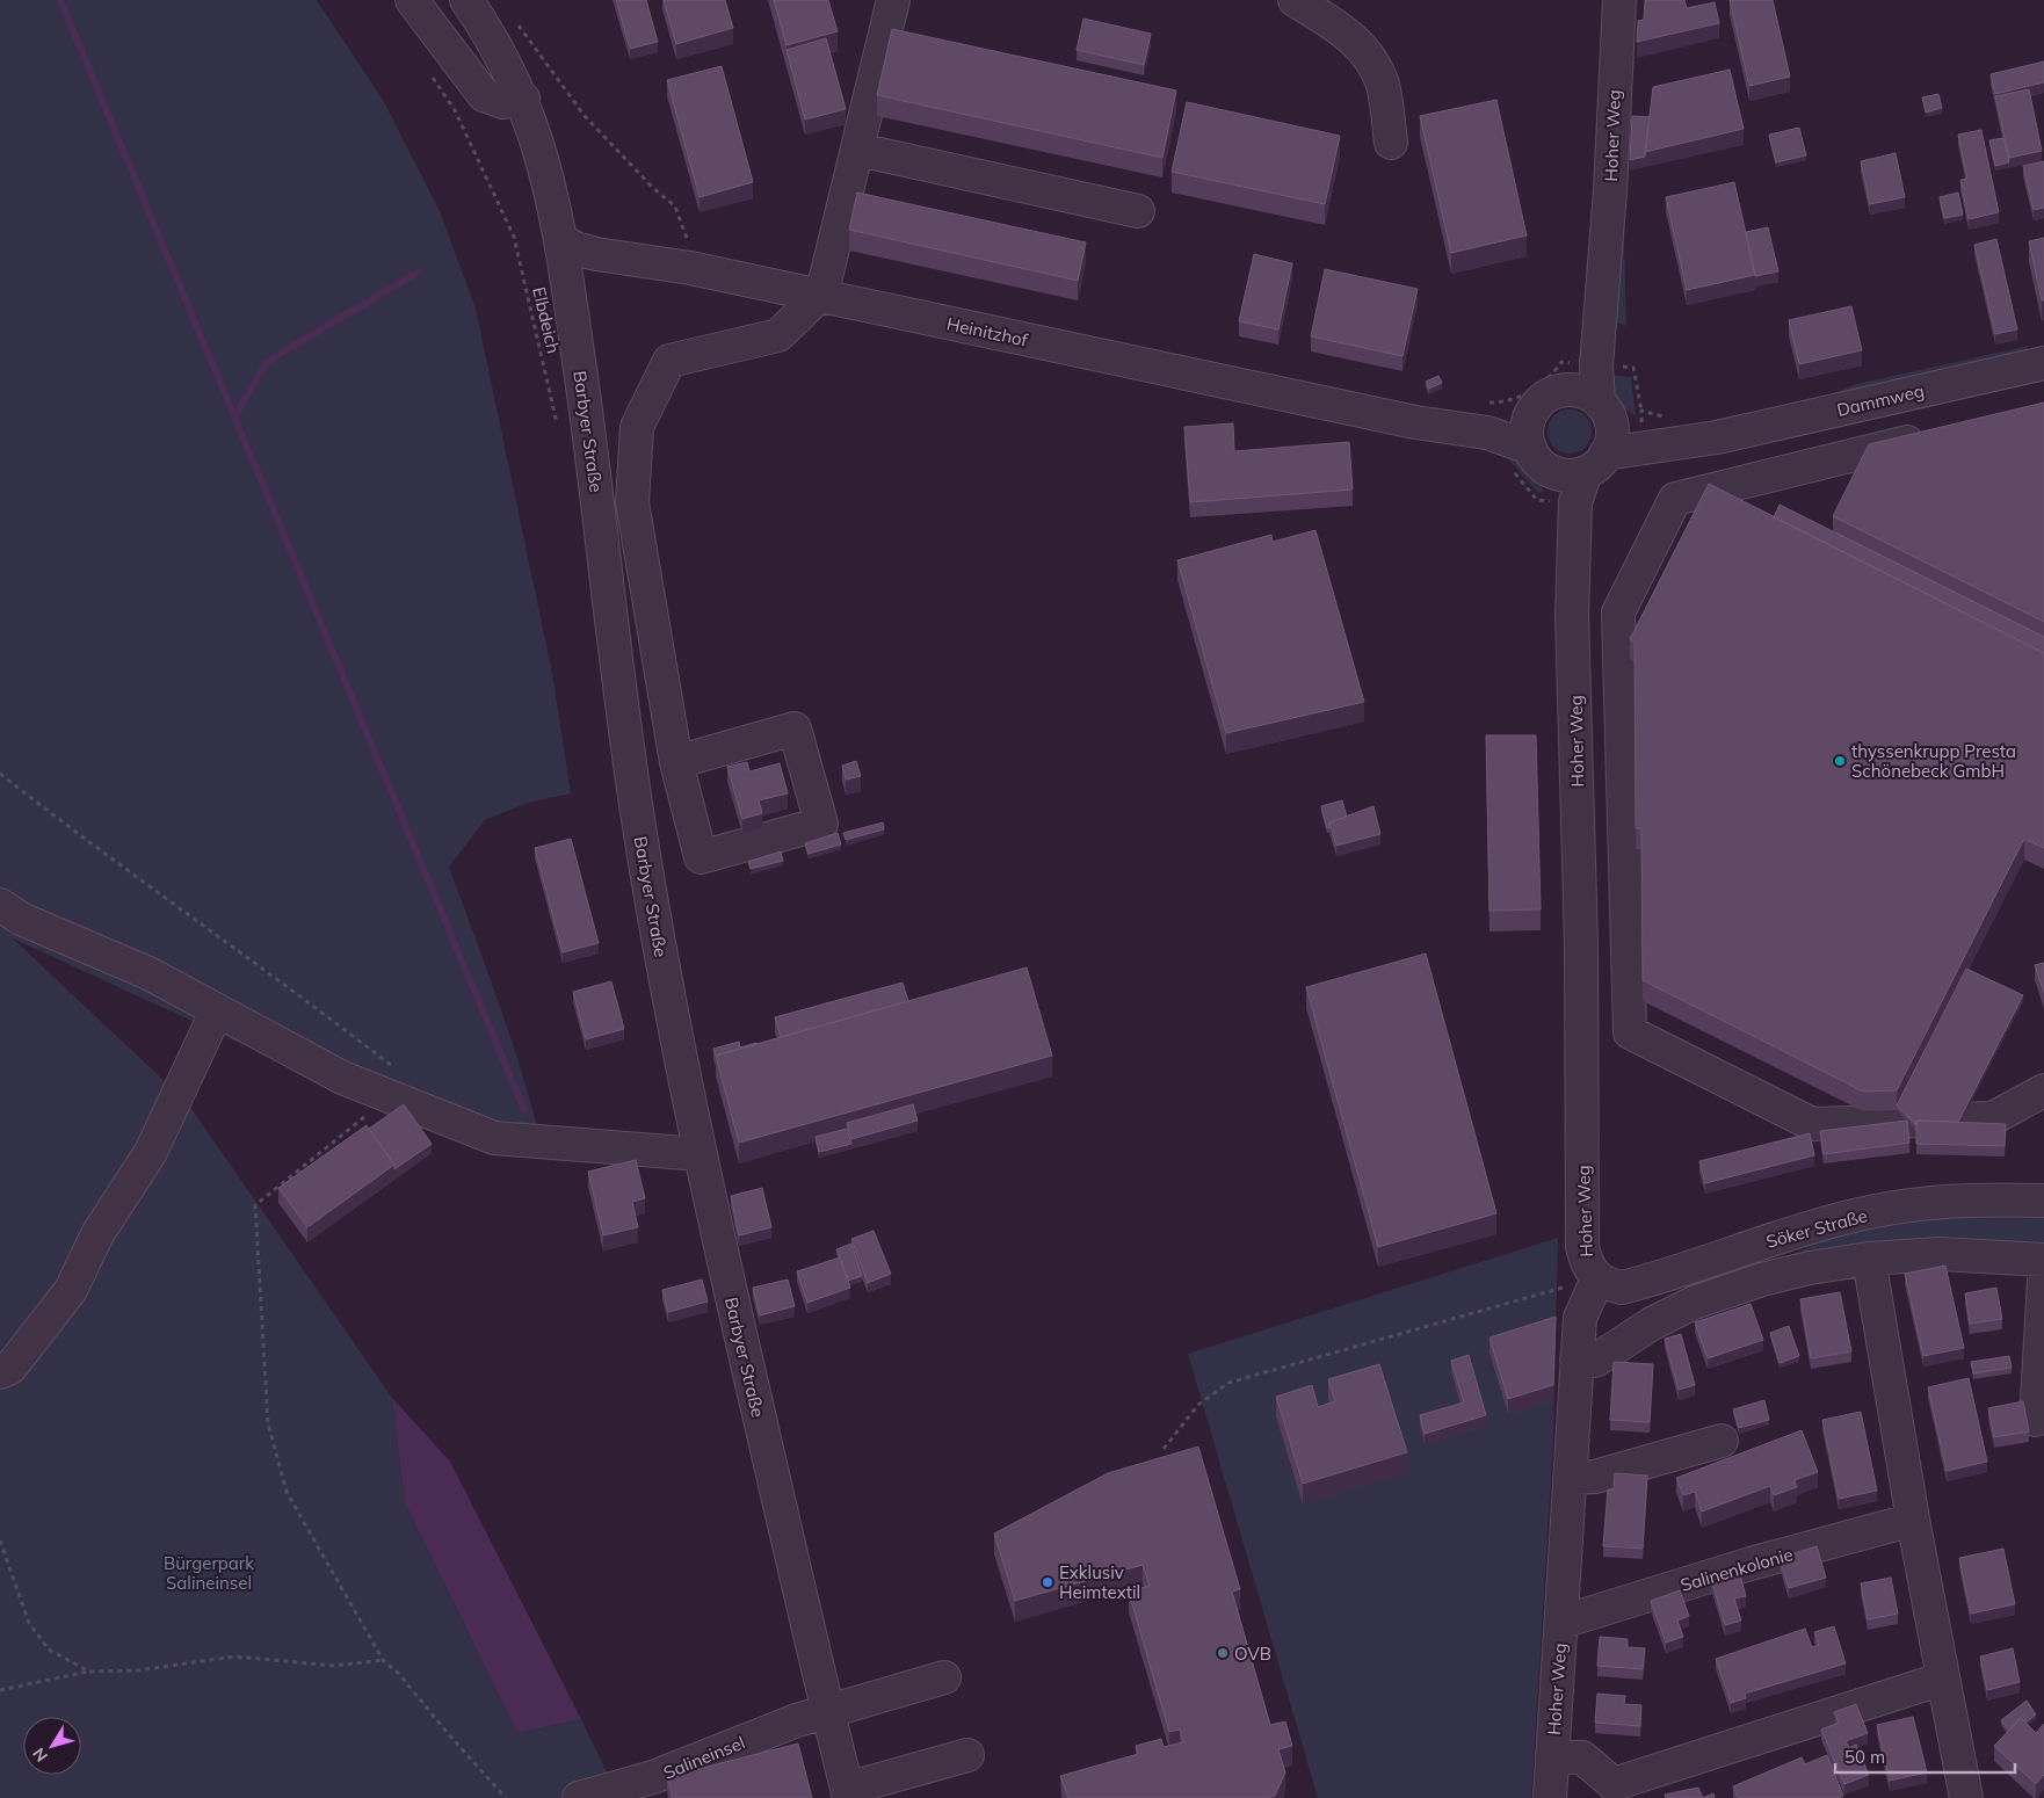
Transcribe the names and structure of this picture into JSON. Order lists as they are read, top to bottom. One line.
{"streets":{"street":["Hoher Weg","Heinitzhof","Dammweg","Barbyer Straße","Söker Straße","Salinenkolonie","Salineinsel"],"path":["Elbdeich"]},"crossings":[["Hoher Weg","Heinitzhof"],["Hoher Weg","Dammweg"],["Hoher Weg","Söker Straße"],["Hoher Weg","Salinenkolonie"],["Heinitzhof","Dammweg"],["Heinitzhof","Barbyer Straße"],["Barbyer Straße","Salineinsel"]],"parks":["Bürgerpark Salineinsel"],"places":["thyssenkrupp Presta Schönebeck GmbH","Exklusiv Heimtextil","OVB"],"scale_bar":"50 m","north":"bottom left"}
